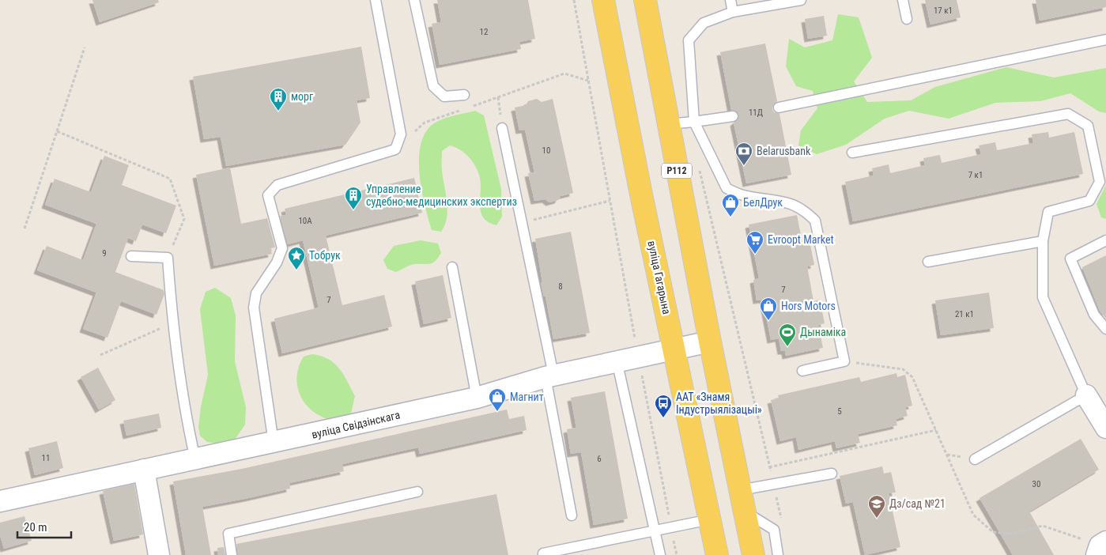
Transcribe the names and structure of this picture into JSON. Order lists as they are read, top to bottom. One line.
{"streets":{"main road":["Р112","вуліца Гагарына"],"street":["вуліца Свідзінскага"]},"crossings":[["Р112","вуліца Свідзінскага"],["вуліца Гагарына","вуліца Свідзінскага"]],"places":{"building":["морг","Управление судебно-медицинских экспертиз"],"bank":["Belarusbank"],"shop":["БелДрук","Hors Motors","Магнит"],"supermarket":["Evroopt Market"],"place":["Тобрук"],"sports":["Дынаміка"],"bus stop":["ААТ «Знамя Індустрыялізацыі»"],"school or university":["Дз/сад №21"]},"house_numbers":["17 к1","12","11Д","10","7 к1","10А","9","8","7","7","21 к1","5","11","6","30"],"scale_bar":"20 m"}
